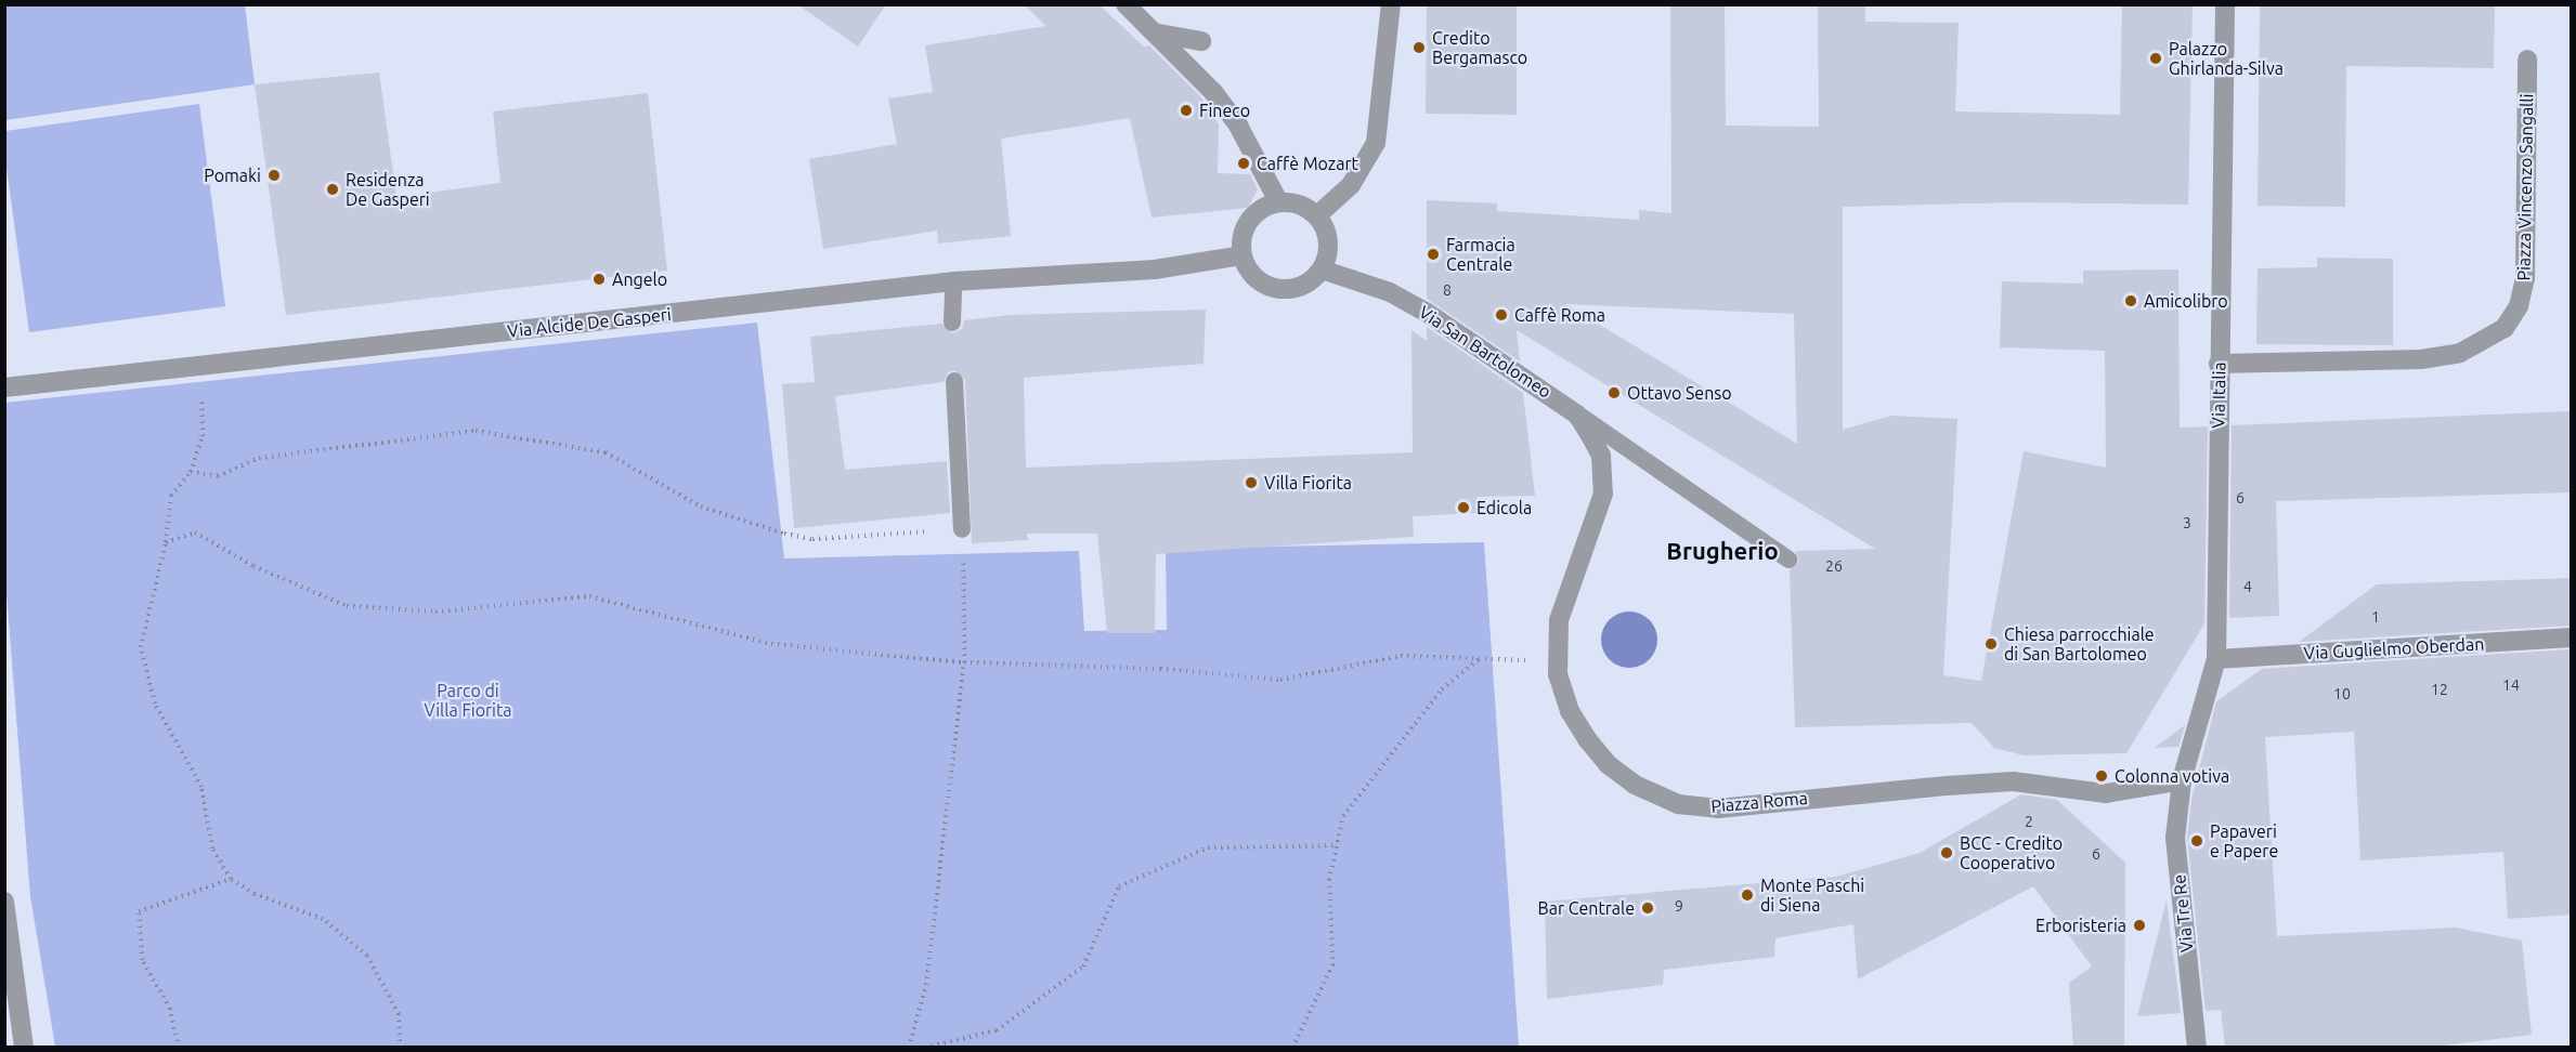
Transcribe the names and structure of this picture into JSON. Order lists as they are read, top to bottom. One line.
{"streets":{"street":["Piazza Vincenzo Sangalli","Via Alcide De Gasperi","Via San Bartolomeo","Via Italia","Via Guglielmo Oberdan","Piazza Roma","Via Tre Re"]},"crossings":[["Piazza Vincenzo Sangalli","Via Italia"],["Via Alcide De Gasperi","Via San Bartolomeo"],["Via San Bartolomeo","Piazza Roma"],["Via Italia","Via Guglielmo Oberdan"],["Via Italia","Piazza Roma"],["Via Italia","Via Tre Re"],["Piazza Roma","Via Tre Re"]],"districts":["Brugherio"],"parks":["Parco di Villa Fiorita"],"places":["Credito Bergamasco","Palazzo Ghirlanda-Silva","Fineco","Caffè Mozart","Pomaki","Residenza De Gasperi","Farmacia Centrale","Angelo","Amicolibro","Caffè Roma","Ottavo Senso","Villa Fiorita","Edicola","Chiesa parrocchiale di San Bartolomeo","Colonna votiva","Papaveri e Papere","BCC - Credito Cooperativo","Monte Paschi di Siena","Bar Centrale","Erboristeria"],"house_numbers":["8","6","3","26","4","1","14","12","10","2","6","9"]}
